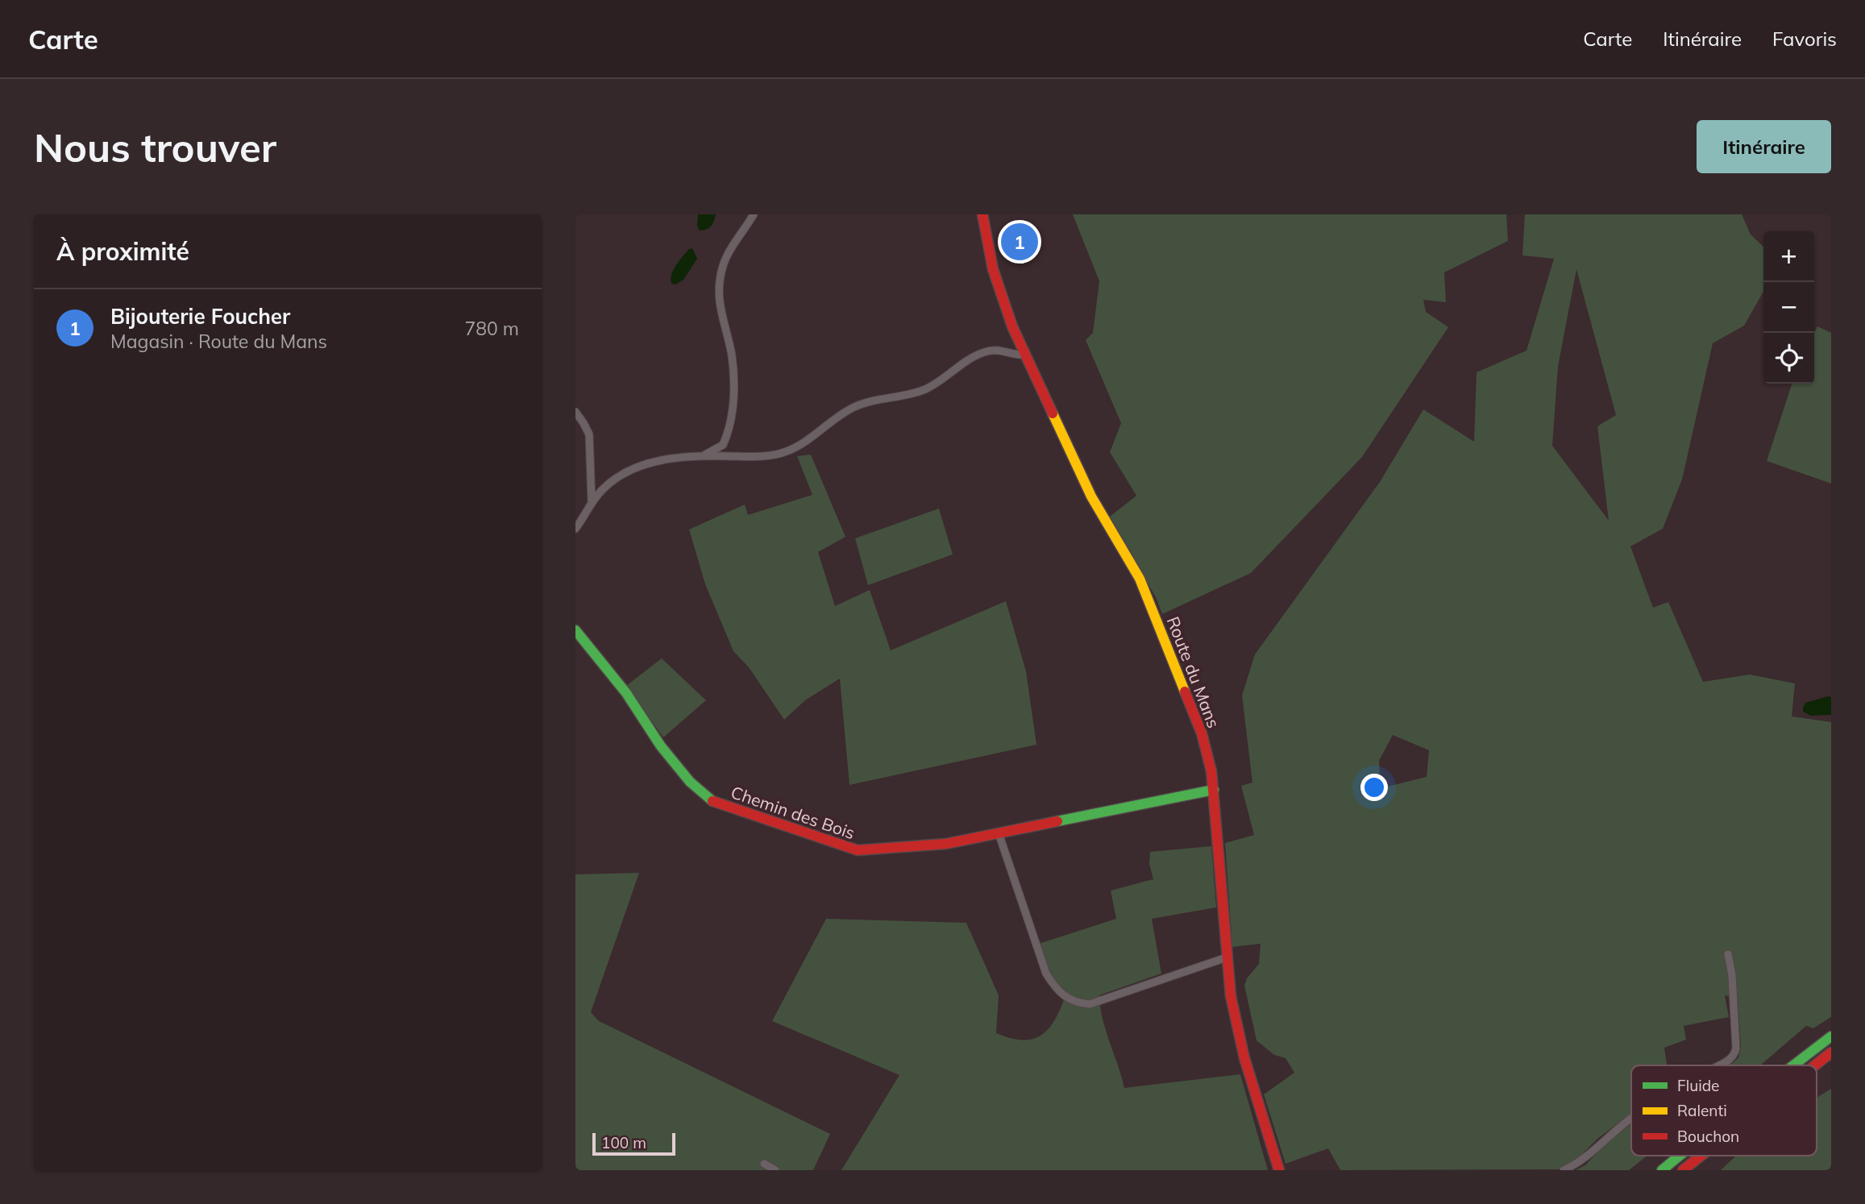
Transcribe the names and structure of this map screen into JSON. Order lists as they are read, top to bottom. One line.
{"streets":{"main road":["Route du Mans","Chemin des Bois"]},"crossings":[["Route du Mans","Chemin des Bois"]],"legend":["Fluide","Ralenti","Bouchon"],"scale_bar":"100 m","page":{"header":"Carte","nav":["Carte","Itinéraire","Favoris"],"buttons":"Itinéraire","title":"Nous trouver","heading":"À proximité","pins":"1","map_buttons":["+","−"],"list":[{"mark":"1","name":"Bijouterie Foucher","note":"Magasin · Route du Mans","value":"780 m"}],"scale":"100 m"}}
